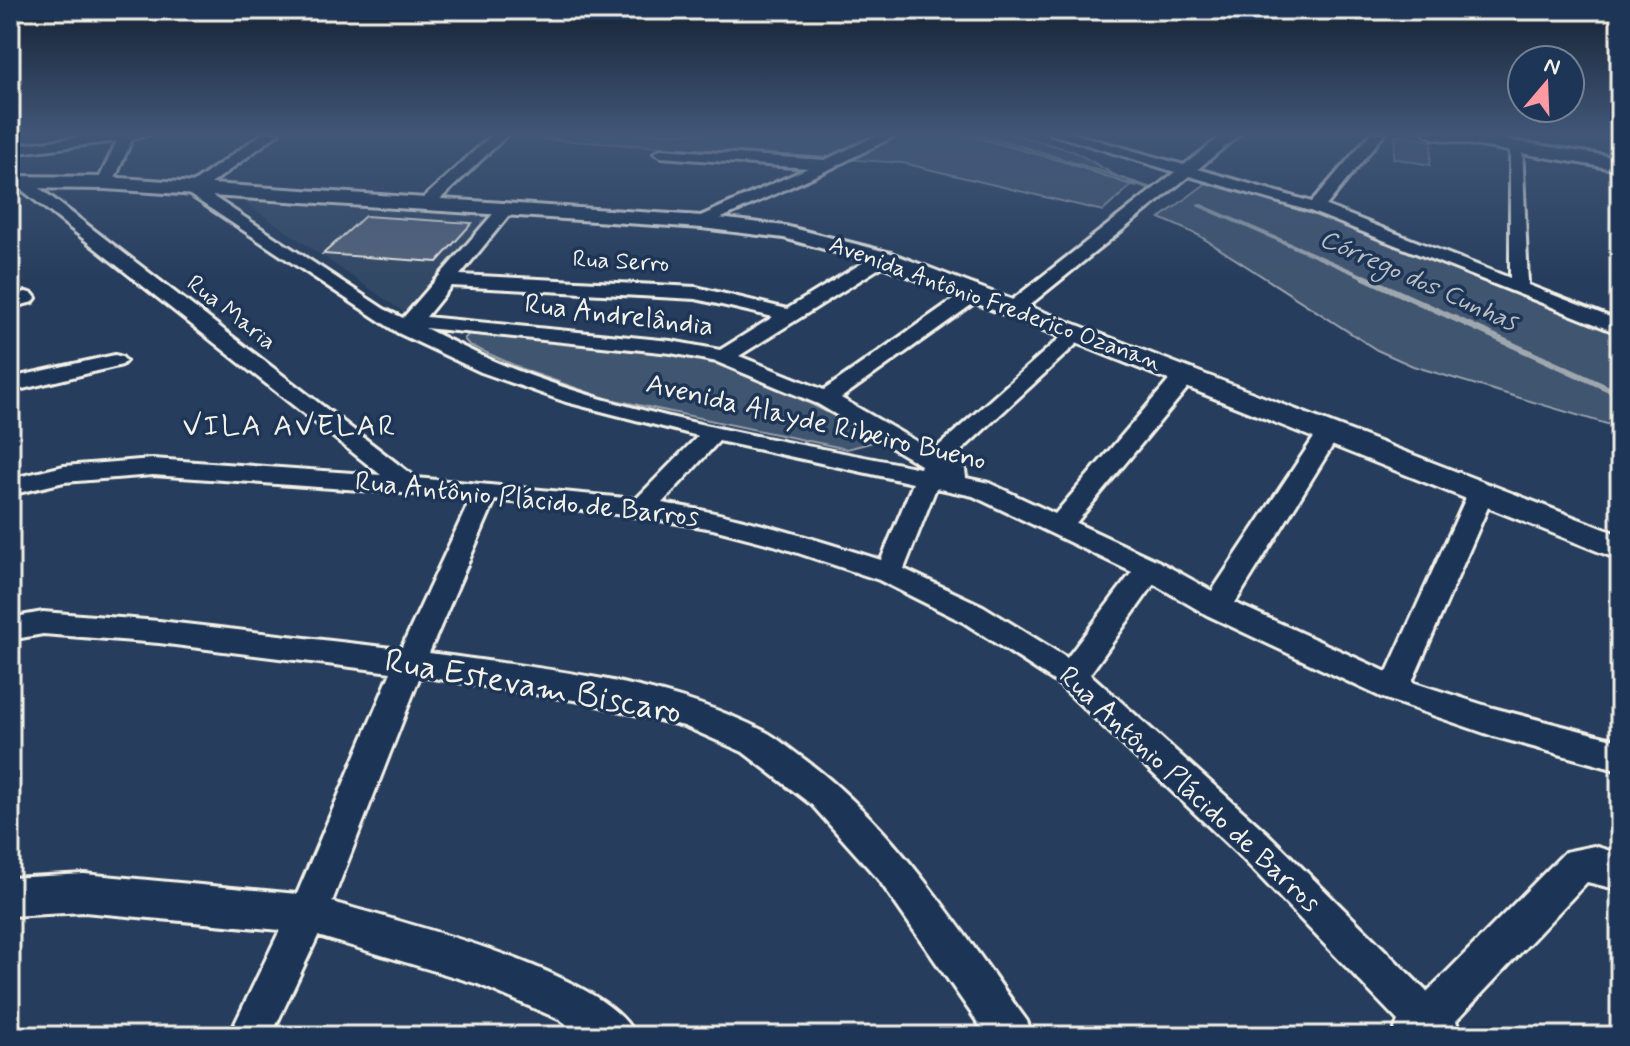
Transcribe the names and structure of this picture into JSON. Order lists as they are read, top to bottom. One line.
{"streets":{"street":["Rua Serro","Avenida Antônio Frederico Ozanan","Rua Maria","Rua Andrelândia","Avenida Alayde Ribeiro Bueno","Rua Antônio Plácido de Barros","Rua Estevam Biscaro"]},"crossings":[["Avenida Antônio Frederico Ozanan","Rua Maria"],["Avenida Antônio Frederico Ozanan","Avenida Alayde Ribeiro Bueno"],["Rua Maria","Rua Antônio Plácido de Barros"],["Rua Andrelândia","Avenida Alayde Ribeiro Bueno"]],"districts":["VILA AVELAR"],"water":["Córrego dos Cunhas"],"north":"top"}
